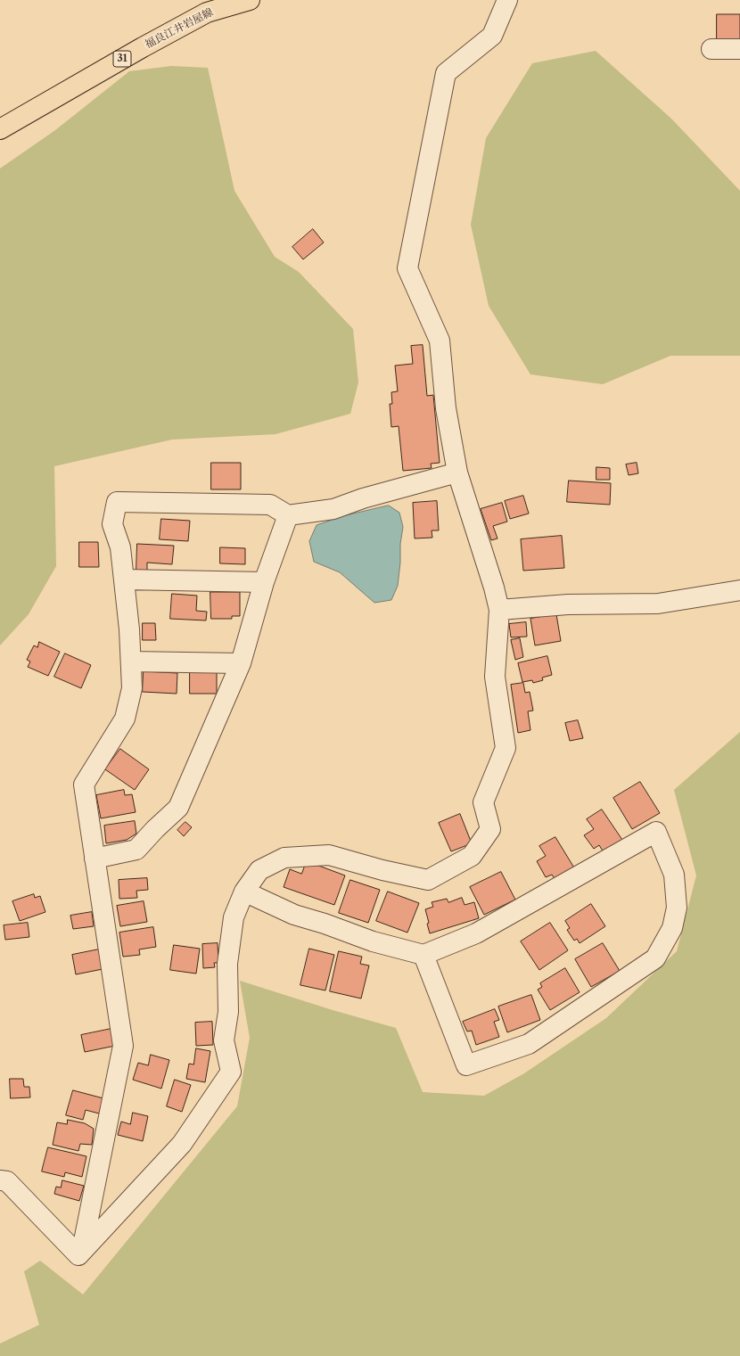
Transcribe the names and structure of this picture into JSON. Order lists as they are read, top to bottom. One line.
{"streets":{"main road":["福良江井岩屋線","31"]}}
